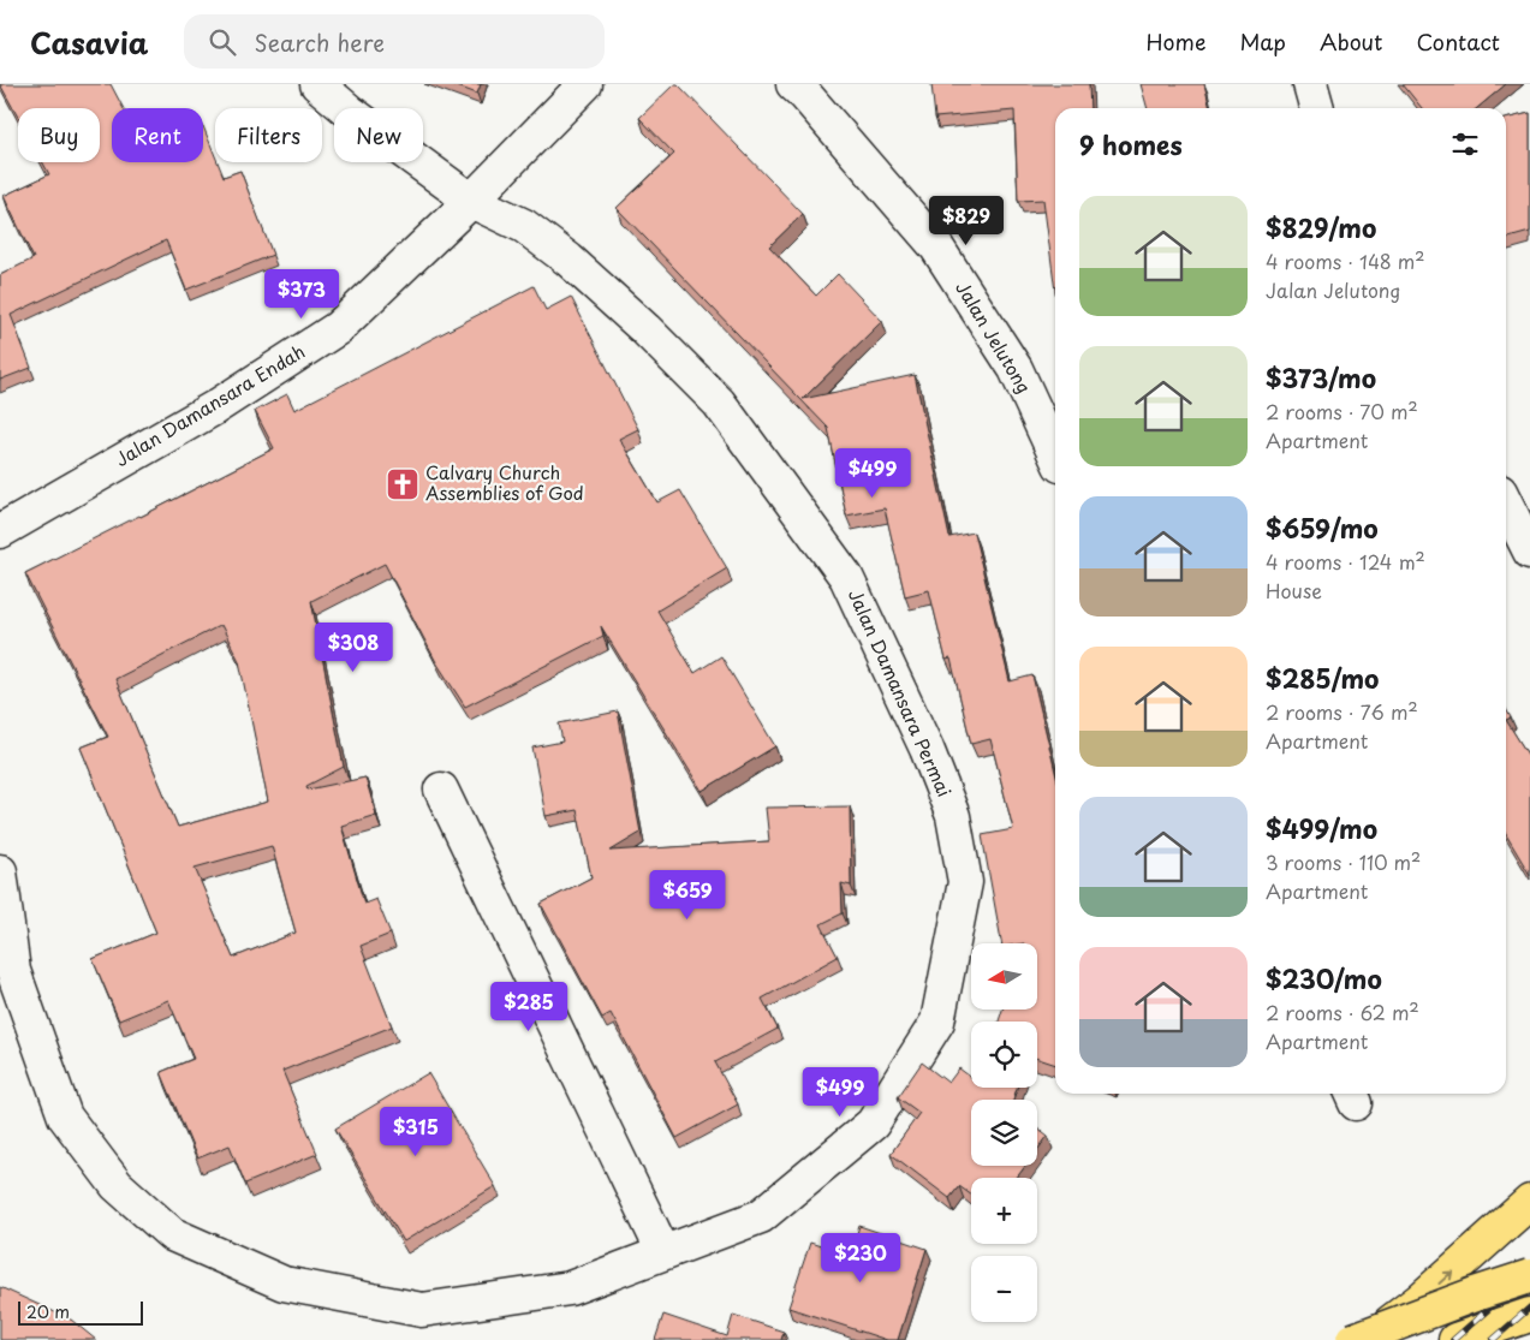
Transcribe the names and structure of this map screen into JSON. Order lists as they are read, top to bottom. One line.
{"streets":{"street":["Jalan Jelutong","Jalan Damansara Endah","Jalan Damansara Permai"]},"crossings":[["Jalan Damansara Endah","Jalan Damansara Permai"]],"places":{"church":["Calvary Church Assemblies of God"]},"scale_bar":"20 m","north":"left","page":{"header":"Casavia","search":"Search here","nav":["Home","Map","About","Contact"],"chip":["Buy","Rent","Filters","New"],"heading":"9 homes","list":[{"name":"$829/mo","note":"4 rooms · 148 m² · Jalan Jelutong"},{"name":"$373/mo","note":"2 rooms · 70 m² · Apartment"},{"name":"$659/mo","note":"4 rooms · 124 m² · House"},{"name":"$285/mo","note":"2 rooms · 76 m² · Apartment"},{"name":"$499/mo","note":"3 rooms · 110 m² · Apartment"},{"name":"$230/mo","note":"2 rooms · 62 m² · Apartment"}],"price":["$829","$373","$499","$308","$659","$285","$499","$315","$230"],"map_buttons":["+","−"],"scale":"20 m"}}
